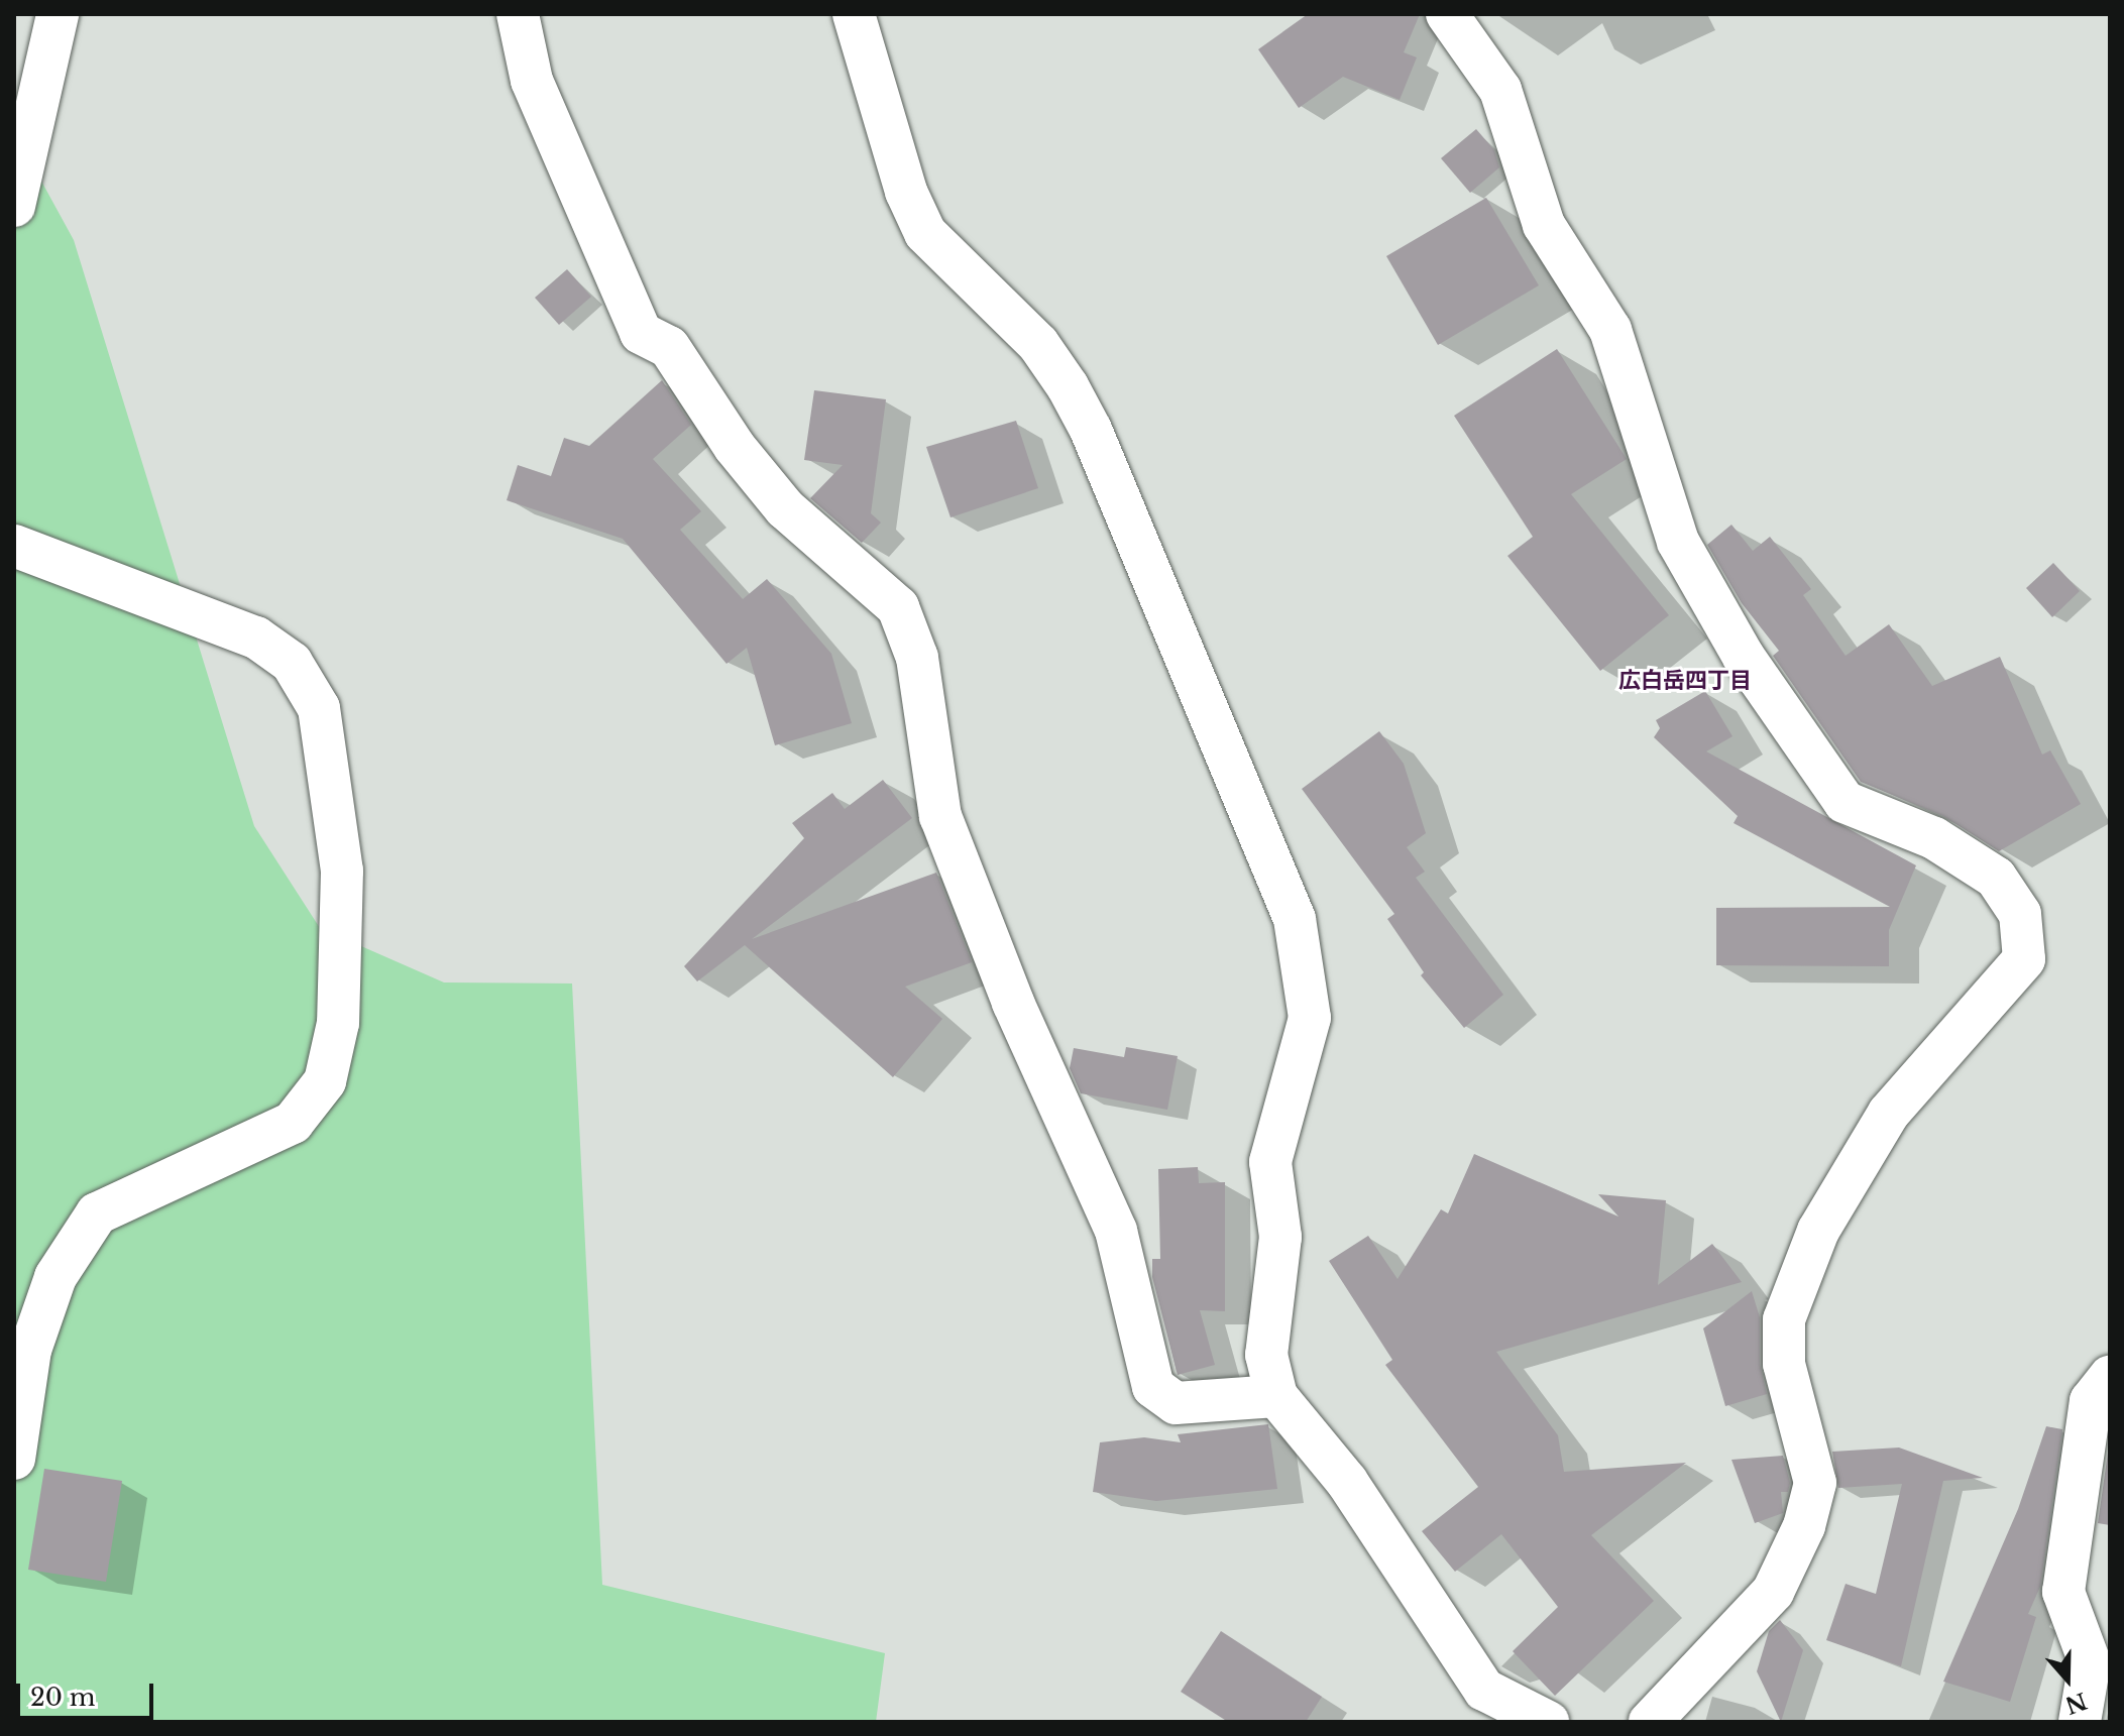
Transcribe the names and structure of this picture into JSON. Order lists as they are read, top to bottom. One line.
{"districts":["広白岳四丁目"],"scale_bar":"20 m","north":"bottom"}
